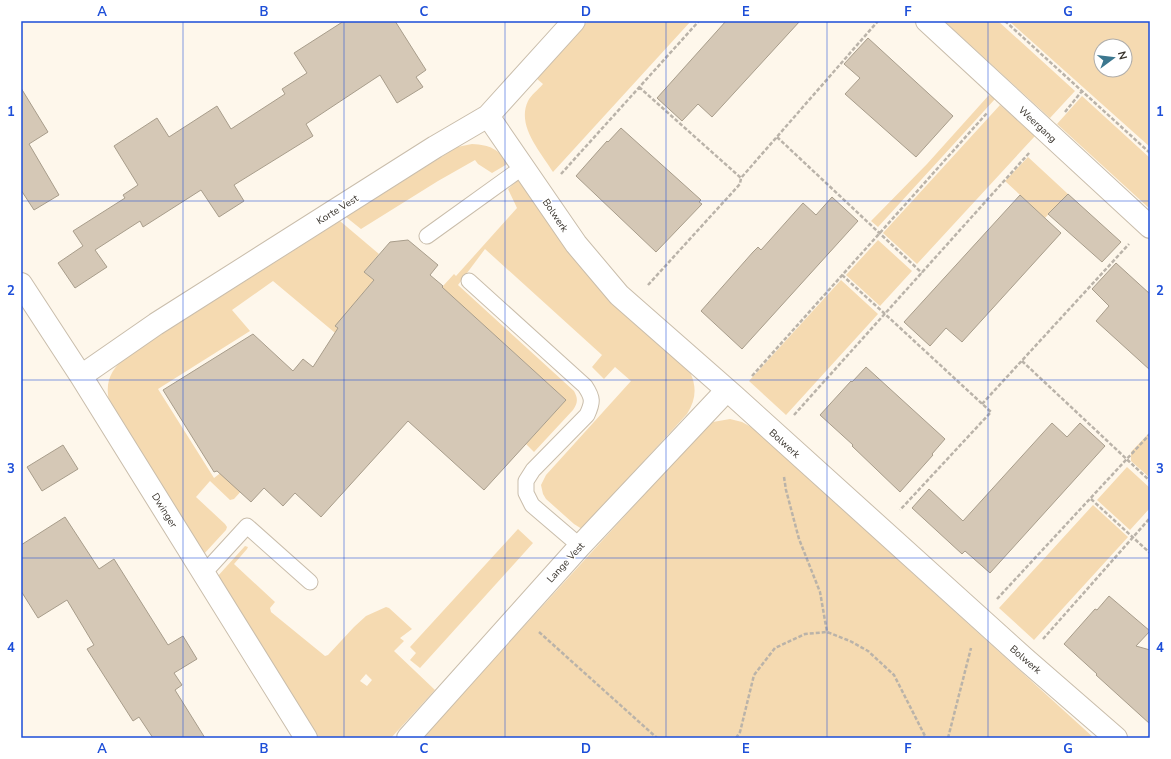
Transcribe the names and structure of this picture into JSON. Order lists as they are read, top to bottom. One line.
{"streets":{"street":["Weergang","Korte Vest","Bolwerk","Dwinger","Lange Vest"]},"crossings":[["Korte Vest","Bolwerk"],["Korte Vest","Dwinger"],["Bolwerk","Lange Vest"]],"north":"right","grid":{"columns":["A","B","C","D","E","F","G"],"rows":["1","2","3","4"]}}
